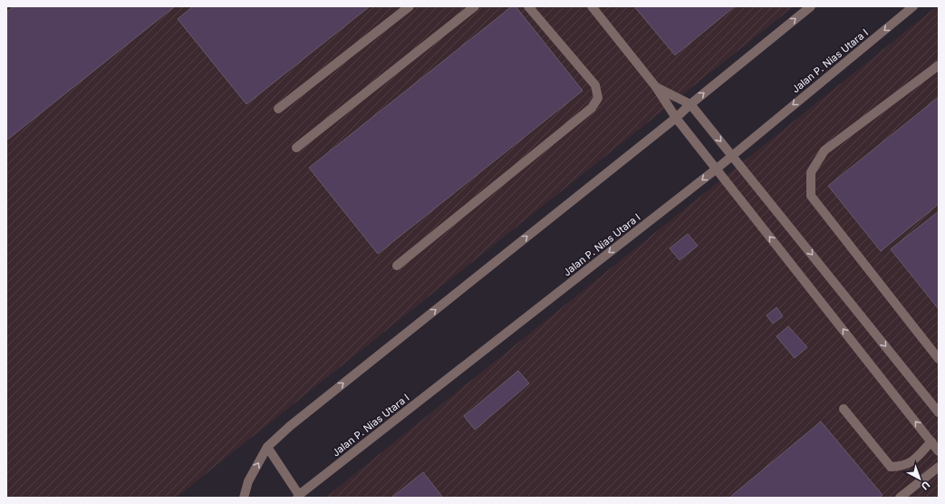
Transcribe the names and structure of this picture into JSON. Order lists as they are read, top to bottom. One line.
{"streets":{"street":["Jalan P. Nias Utara I"]},"north":"bottom right"}
